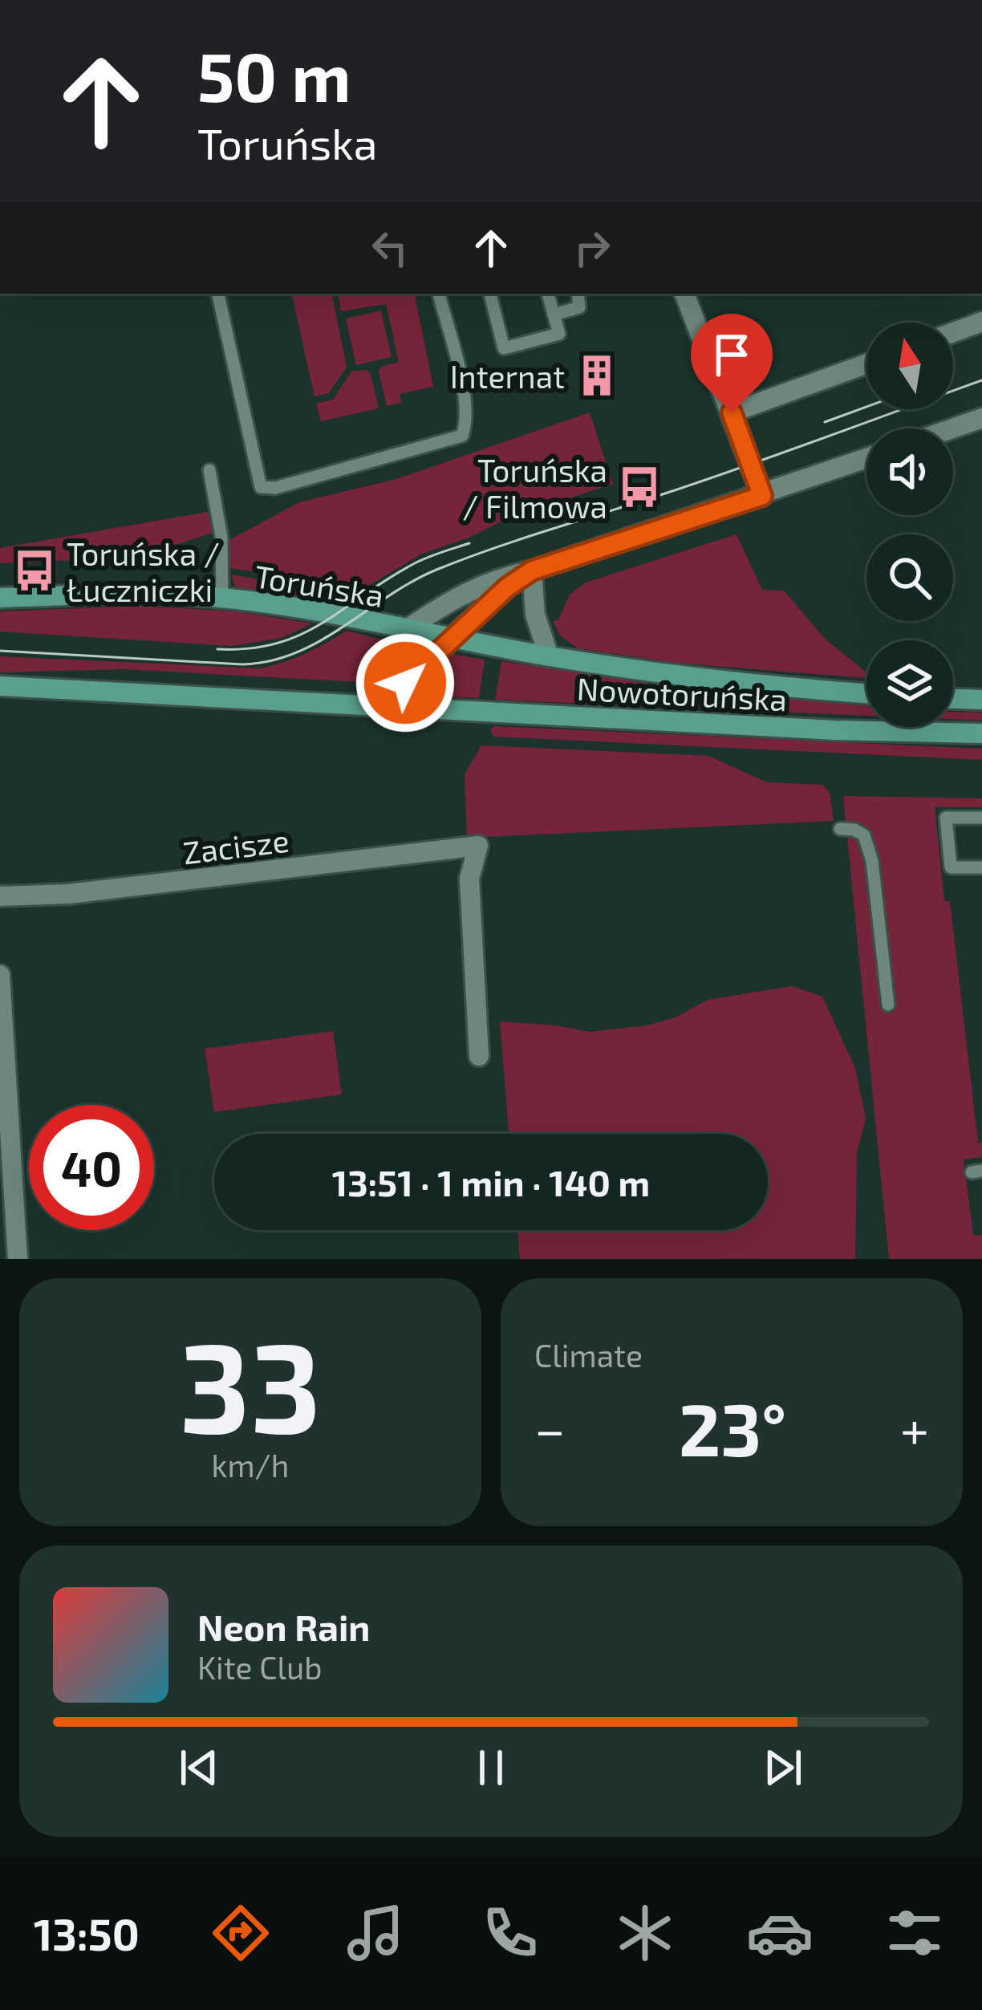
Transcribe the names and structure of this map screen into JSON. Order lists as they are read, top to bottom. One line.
{"streets":{"main road":["Toruńska","Nowotoruńska"],"street":["Zacisze"]},"crossings":[["Toruńska","Nowotoruńska"]],"places":{"building":["Internat"],"bus stop":["Toruńska / Filmowa","Toruńska / Łuczniczki"]},"north":"top","page":{"turn":["50 m","Toruńska"],"limit":"40","trip":"13:51 · 1 min · 140 m","tile":[["33","km/h"],"Climate"],"heat":["−","23°","+"],"song":["Neon Rain","Kite Club"],"tabs":"13:50"}}
